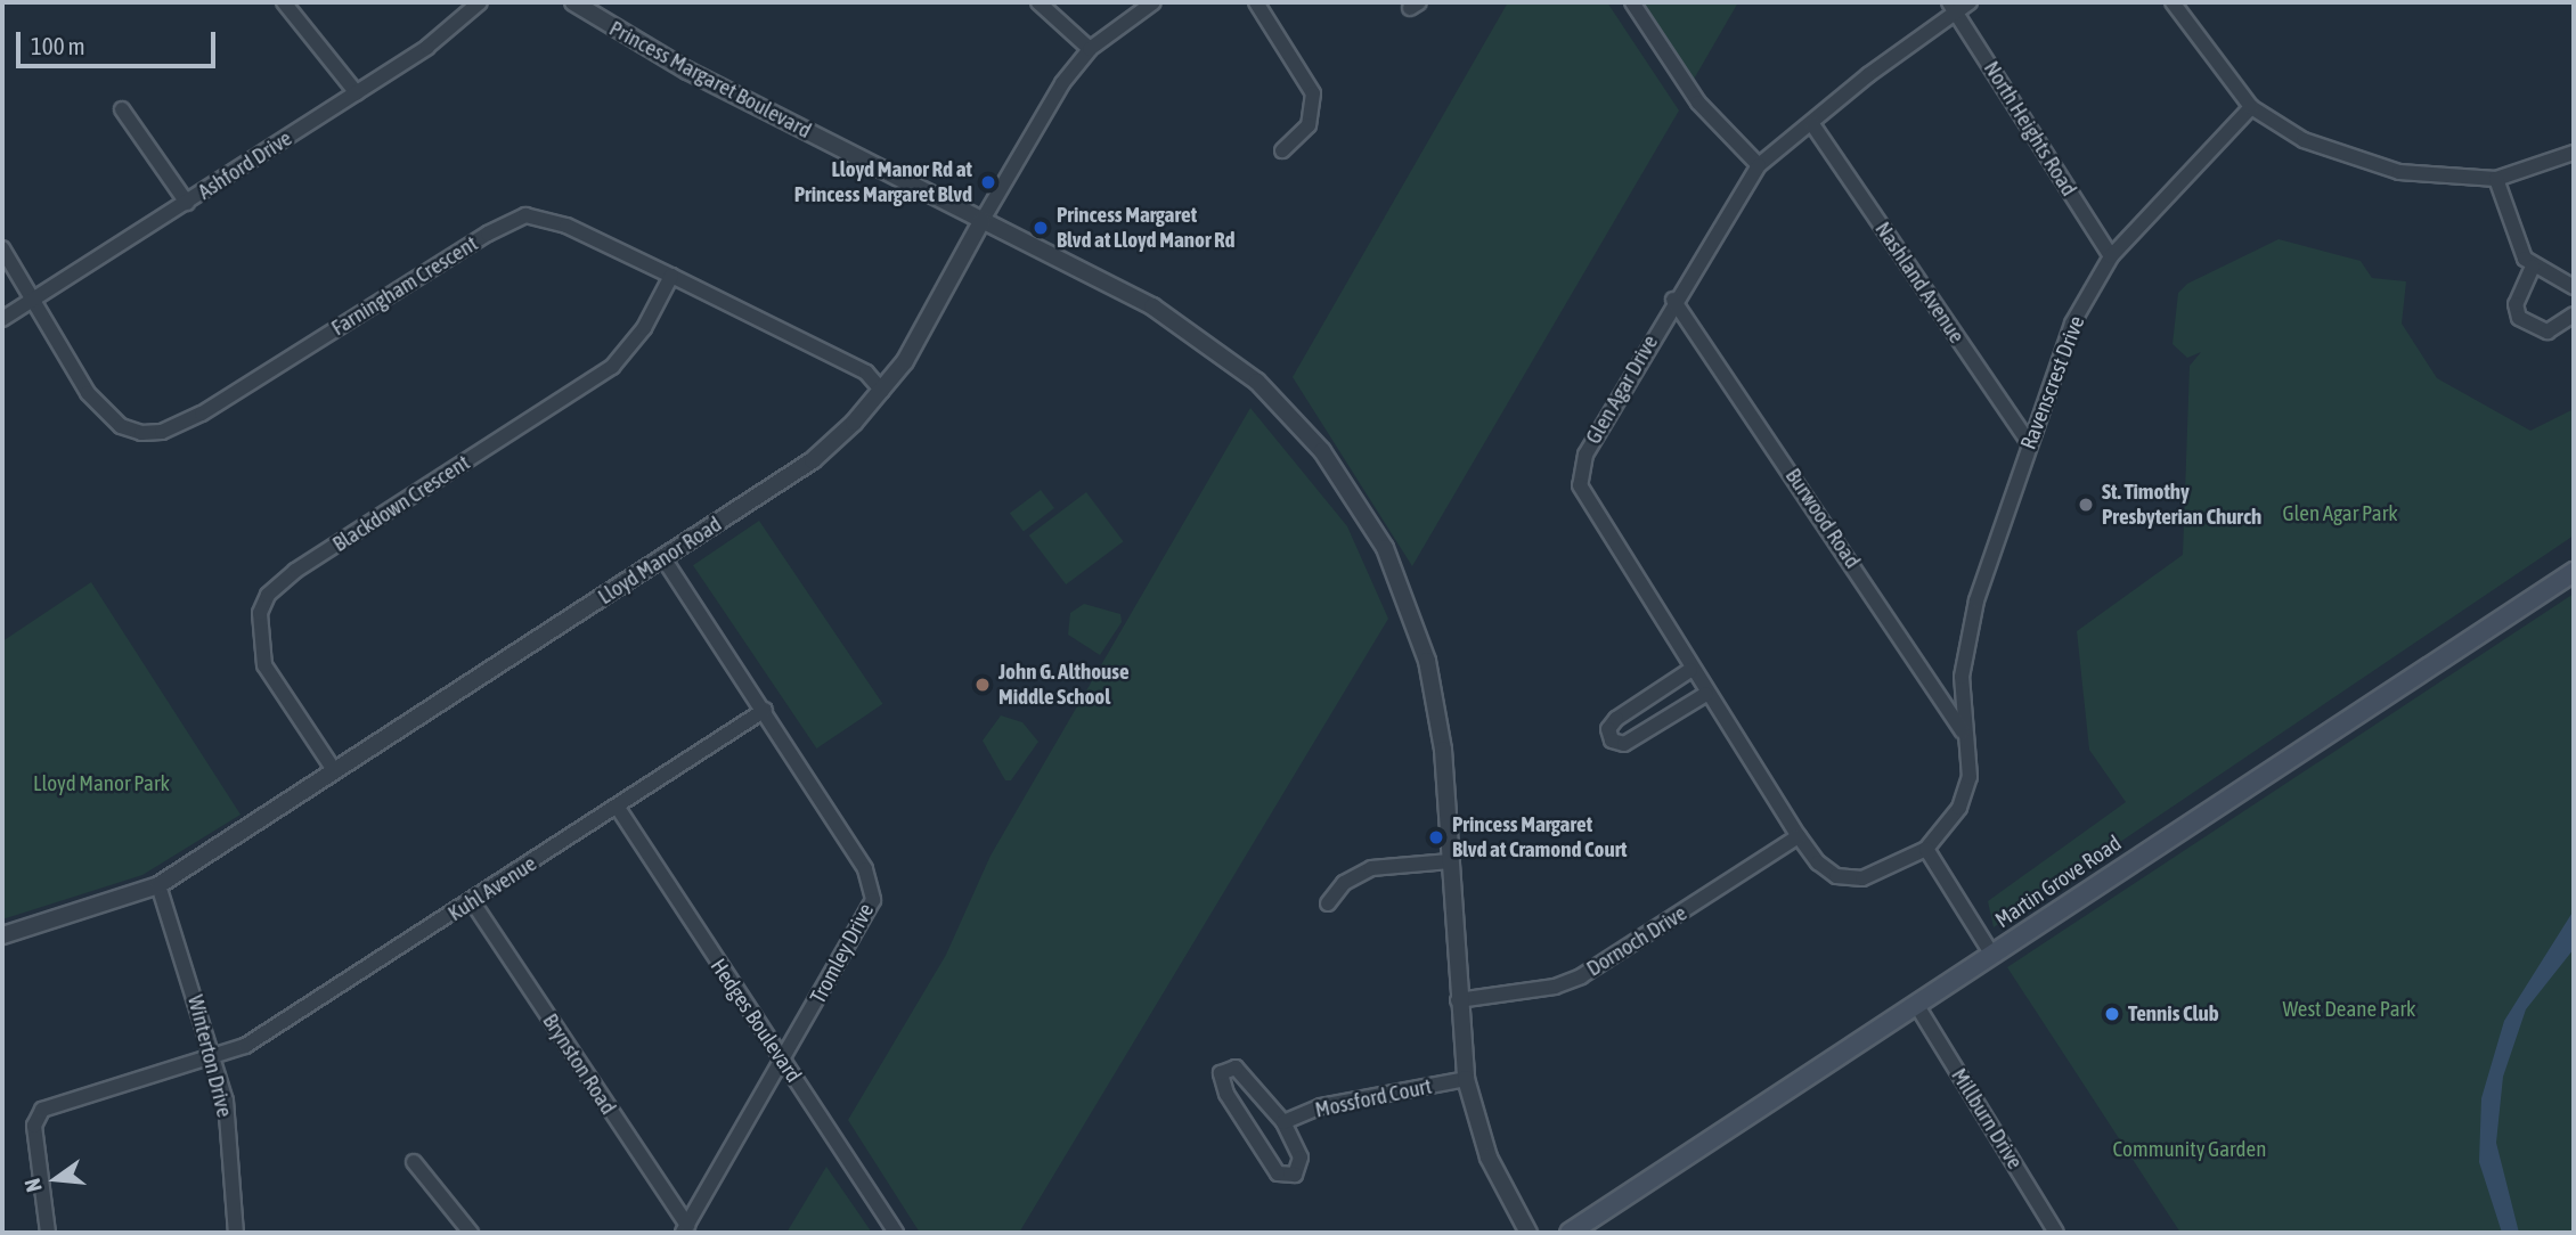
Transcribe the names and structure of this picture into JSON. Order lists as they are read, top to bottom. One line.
{"streets":{"main road":["Martin Grove Road"],"street":["Princess Margaret Boulevard","North Heights Road","Ashford Drive","Nashland Avenue","Farningham Crescent","Ravenscrest Drive","Glen Agar Drive","Blackdown Crescent","Burwood Road","Lloyd Manor Road","Kuhl Avenue","Dornoch Drive","Tromley Drive","Hedges Boulevard","Winterton Drive","Brynston Road","Mossford Court","Millburn Drive"]},"crossings":[["Princess Margaret Boulevard","Lloyd Manor Road"],["Princess Margaret Boulevard","Dornoch Drive"],["Princess Margaret Boulevard","Mossford Court"],["North Heights Road","Ravenscrest Drive"],["North Heights Road","Glen Agar Drive"],["Ashford Drive","Farningham Crescent"],["Nashland Avenue","Ravenscrest Drive"],["Nashland Avenue","Glen Agar Drive"],["Farningham Crescent","Blackdown Crescent"],["Farningham Crescent","Lloyd Manor Road"],["Ravenscrest Drive","Glen Agar Drive"],["Ravenscrest Drive","Burwood Road"],["Glen Agar Drive","Burwood Road"],["Glen Agar Drive","Dornoch Drive"],["Blackdown Crescent","Lloyd Manor Road"],["Lloyd Manor Road","Tromley Drive"],["Lloyd Manor Road","Winterton Drive"],["Martin Grove Road","Millburn Drive"],["Kuhl Avenue","Tromley Drive"],["Kuhl Avenue","Hedges Boulevard"],["Kuhl Avenue","Winterton Drive"],["Kuhl Avenue","Brynston Road"],["Tromley Drive","Hedges Boulevard"],["Tromley Drive","Brynston Road"]],"parks":["Glen Agar Park","Lloyd Manor Park","West Deane Park","Community Garden"],"places":["Lloyd Manor Rd at Princess Margaret Blvd","Princess Margaret Blvd at Lloyd Manor Rd","St. Timothy Presbyterian Church","John G. Althouse Middle School","Princess Margaret Blvd at Cramond Court","Tennis Club"],"scale_bar":"100 m","north":"left"}
